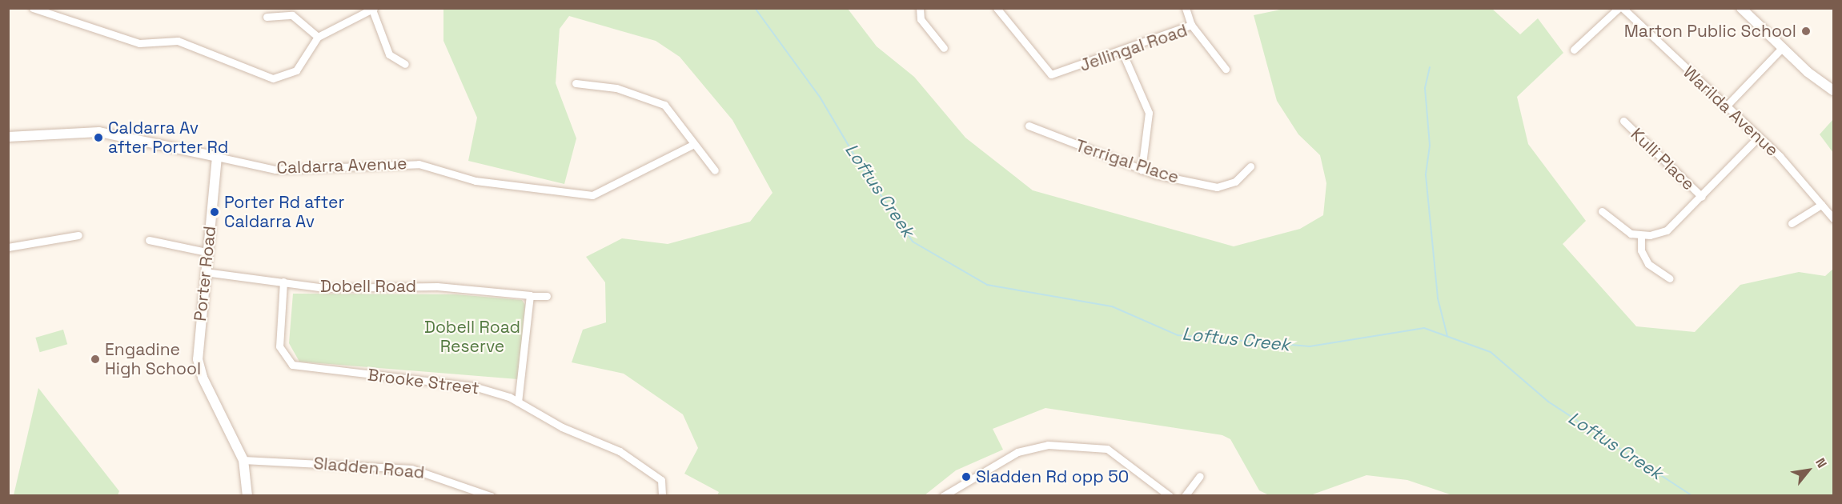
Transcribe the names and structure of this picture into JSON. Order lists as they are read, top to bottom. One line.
{"streets":{"street":["Jellingal Road","Warilda Avenue","Kulli Place","Terrigal Place","Caldarra Avenue","Porter Road","Dobell Road","Brooke Street","Sladden Road"]},"crossings":[["Caldarra Avenue","Porter Road"],["Porter Road","Dobell Road"],["Porter Road","Sladden Road"],["Dobell Road","Brooke Street"]],"water":["Loftus Creek"],"parks":["Dobell Road Reserve"],"places":["Marton Public School","Caldarra Av after Porter Rd","Porter Rd after Caldarra Av","Engadine High School","Sladden Rd opp 50"],"north":"top right"}
